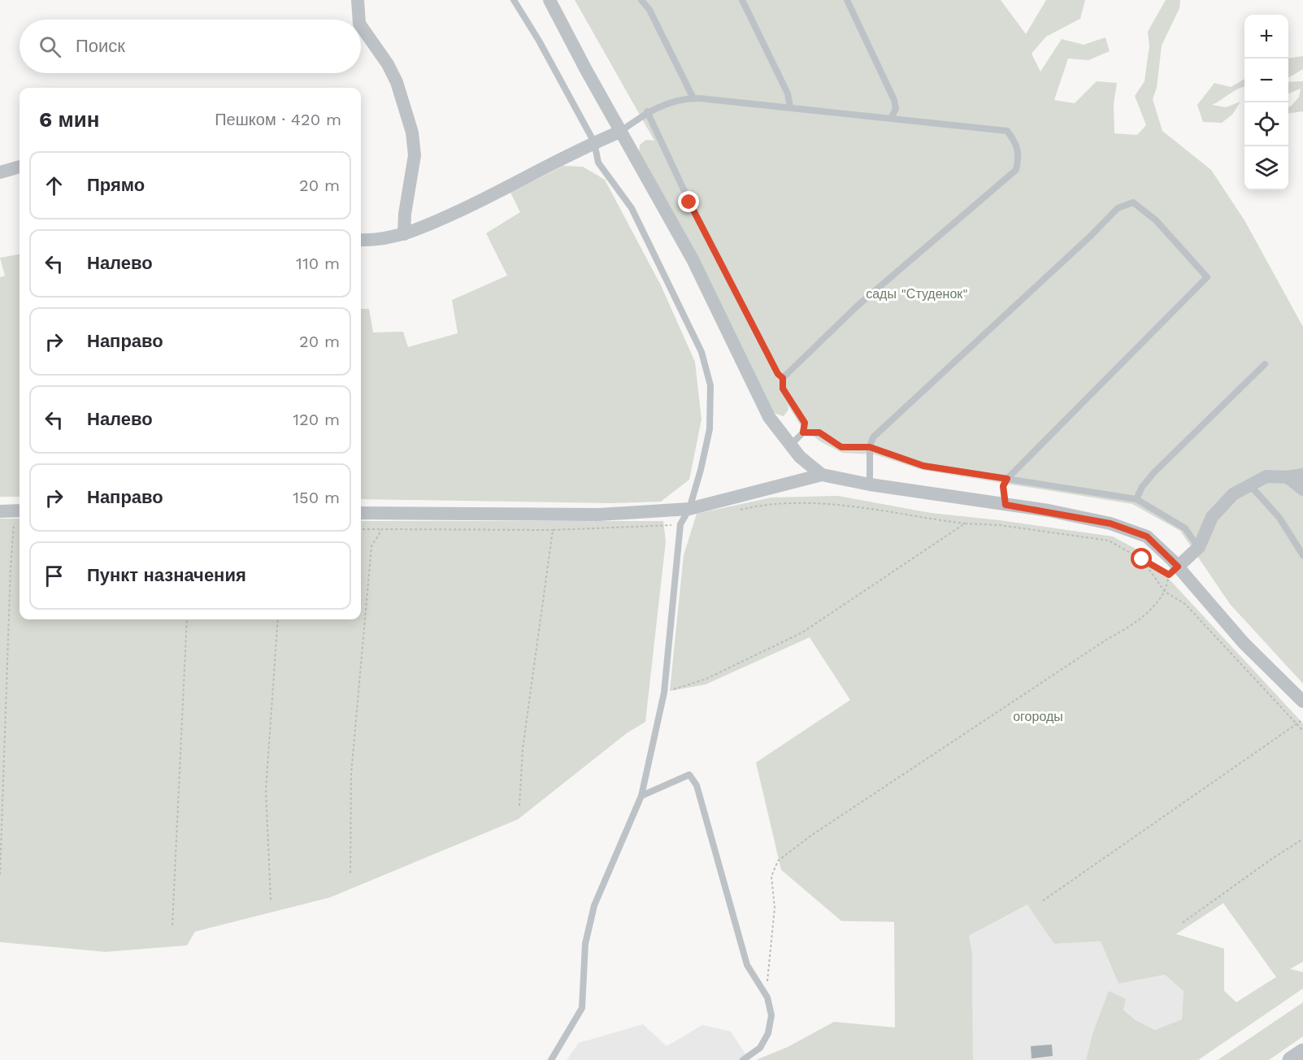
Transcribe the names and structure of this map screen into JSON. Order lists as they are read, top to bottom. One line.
{"parks":["сады \"Студенок\"","огороды"],"page":{"map_buttons":["+","−"],"search":"Поиск","heading":["6 мин","Пешком · 420 m"],"list":[["Прямо","20 m"],["Налево","110 m"],["Направо","20 m"],["Налево","120 m"],["Направо","150 m"],"Пункт назначения"]}}
